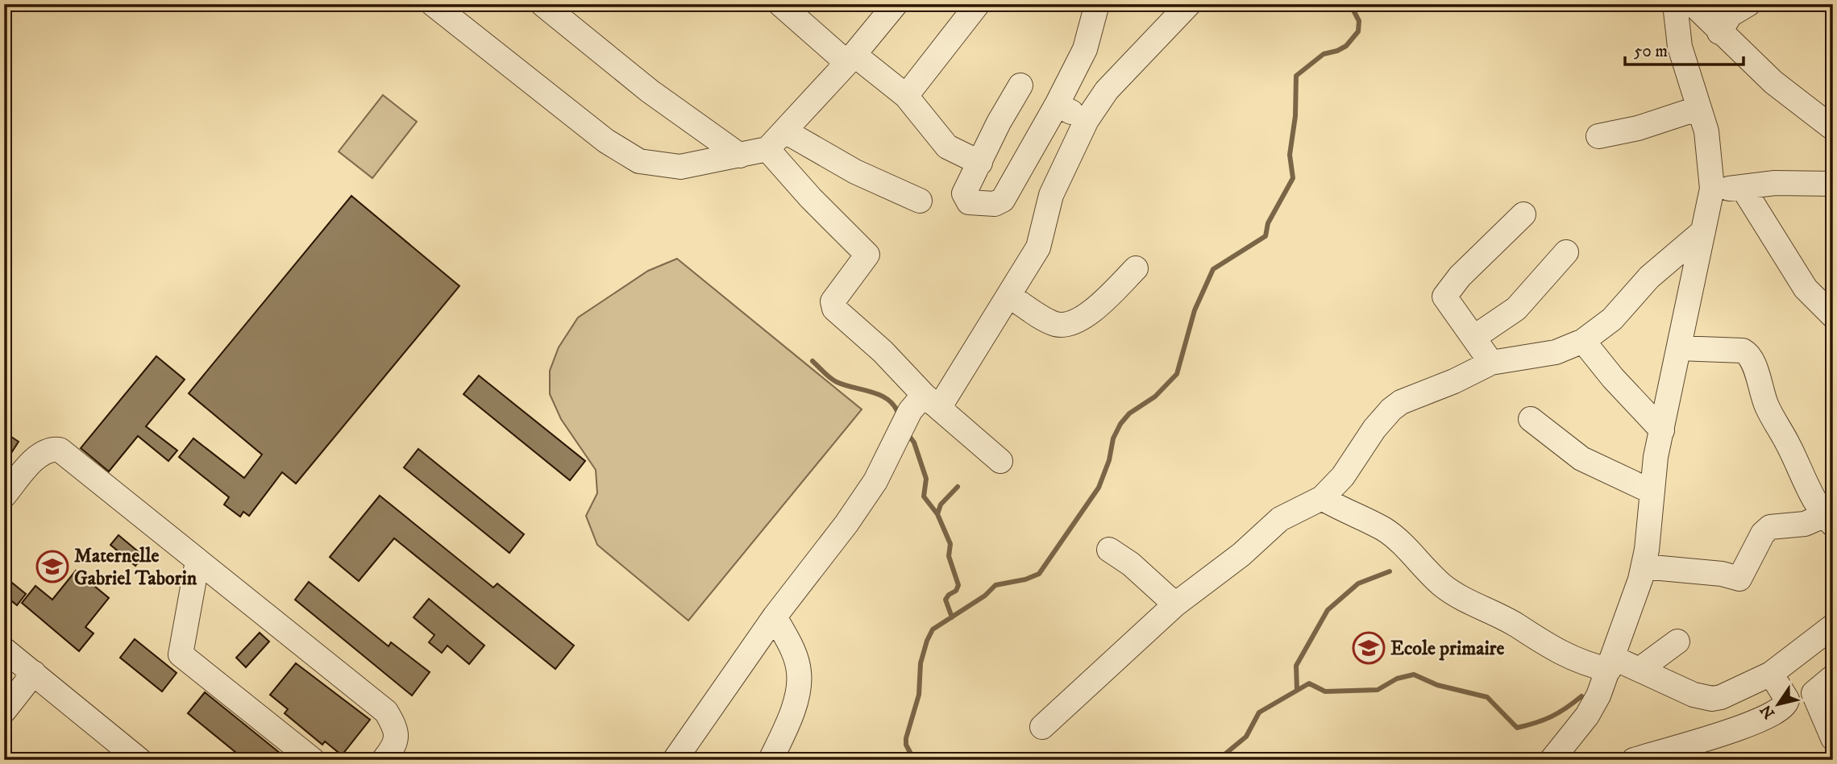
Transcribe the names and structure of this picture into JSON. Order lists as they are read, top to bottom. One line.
{"places":{"school or university":["Maternelle Gabriel Taborin","Ecole primaire"]},"scale_bar":"50 m","north":"bottom left"}
